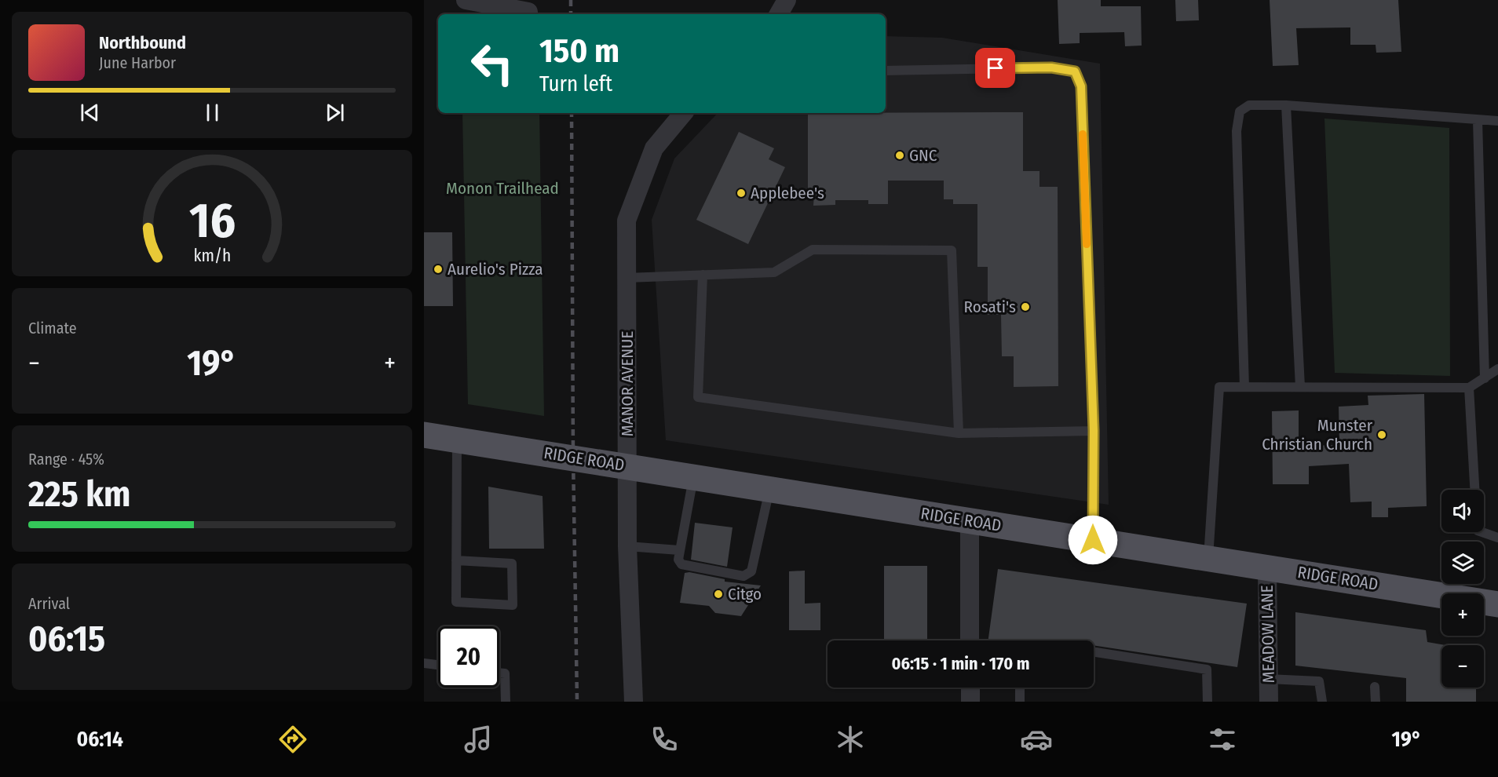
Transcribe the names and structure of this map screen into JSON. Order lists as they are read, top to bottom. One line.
{"streets":{"main road":["RIDGE ROAD"],"street":["MANOR AVENUE","MEADOW LANE"]},"crossings":[["MANOR AVENUE","RIDGE ROAD"],["RIDGE ROAD","MEADOW LANE"]],"parks":["Monon Trailhead"],"places":["GNC","Applebee's","Aurelio's Pizza","Rosati's","Munster Christian Church","Citgo"],"page":{"turn":["150 m","Turn left"],"song":["Northbound","June Harbor"],"tile":["Climate",["Range · 45%","225 km"],["Arrival","06:15"]],"heat":["−","19°","+"],"map_buttons":["+","−"],"limit":"20","trip":"06:15 · 1 min · 170 m","tabs":["06:14","19°"],"gauge":["16","km/h"]}}
